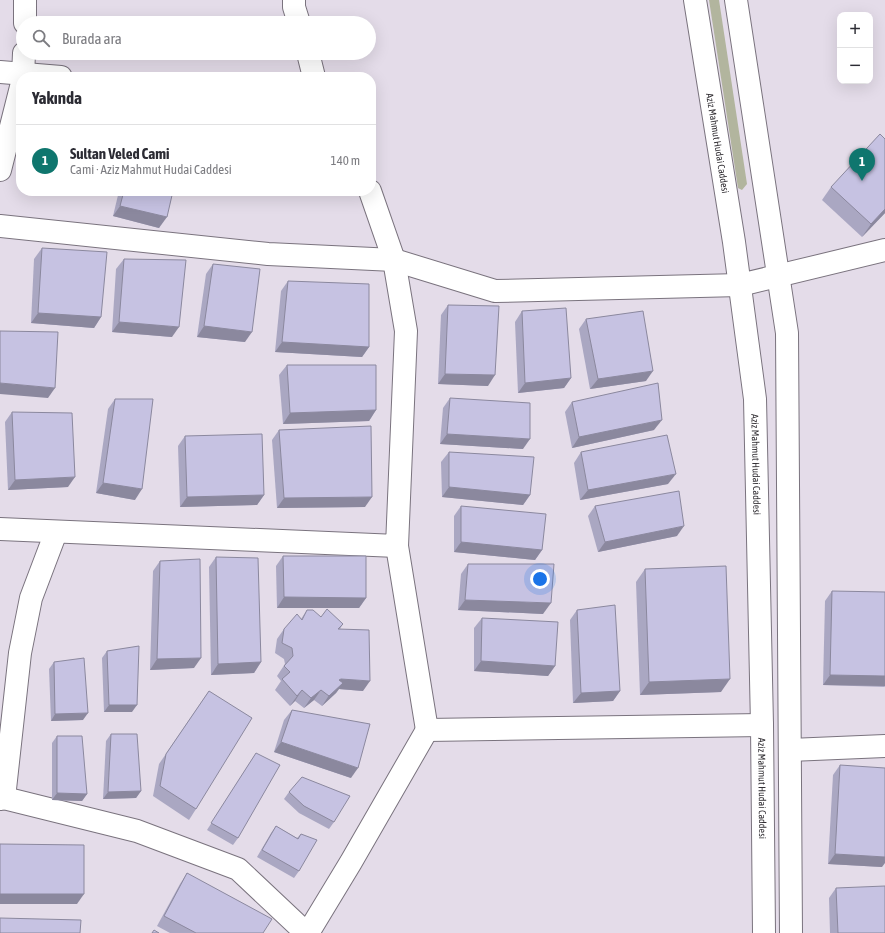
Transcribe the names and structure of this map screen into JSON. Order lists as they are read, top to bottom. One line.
{"streets":{"street":["Aziz Mahmut Hudai Caddesi"]},"page":{"map_buttons":["+","−"],"search":"Burada ara","heading":"Yakında","list":[{"mark":"1","name":"Sultan Veled Cami","note":"Cami · Aziz Mahmut Hudai Caddesi","value":"140 m"}],"pins":"1"}}
